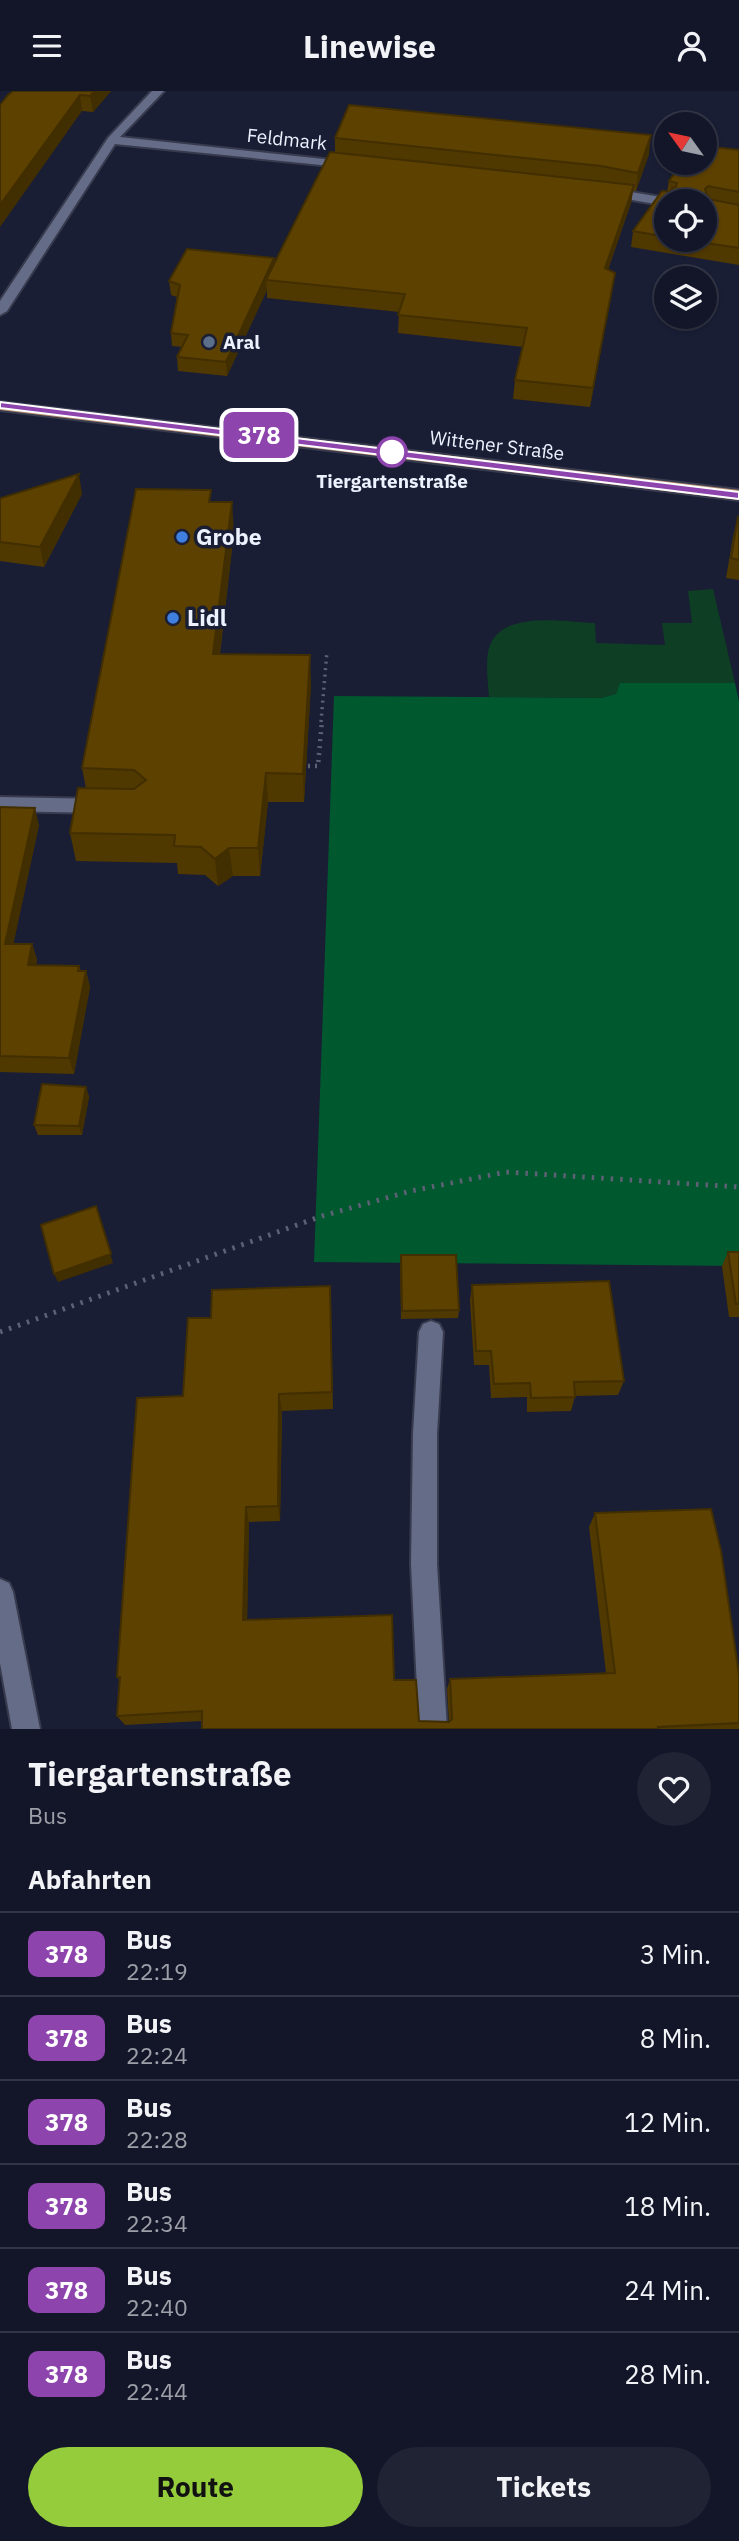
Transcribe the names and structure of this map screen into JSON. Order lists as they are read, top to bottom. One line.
{"streets":{"main road":["Wittener Straße"],"street":["Feldmark"]},"places":["Aral","Tiergartenstraße","Grobe","Lidl"],"lines":["bus line 378"],"north":"top left","page":{"header":"Linewise","on_map":"378","heading":[["Tiergartenstraße","Bus"],"Abfahrten"],"list":[{"mark":"378","name":"Bus","note":"22:19","value":"3 Min."},{"mark":"378","name":"Bus","note":"22:24","value":"8 Min."},{"mark":"378","name":"Bus","note":"22:28","value":"12 Min."},{"mark":"378","name":"Bus","note":"22:34","value":"18 Min."},{"mark":"378","name":"Bus","note":"22:40","value":"24 Min."},{"mark":"378","name":"Bus","note":"22:44","value":"28 Min."}],"buttons":["Route","Tickets"]}}
